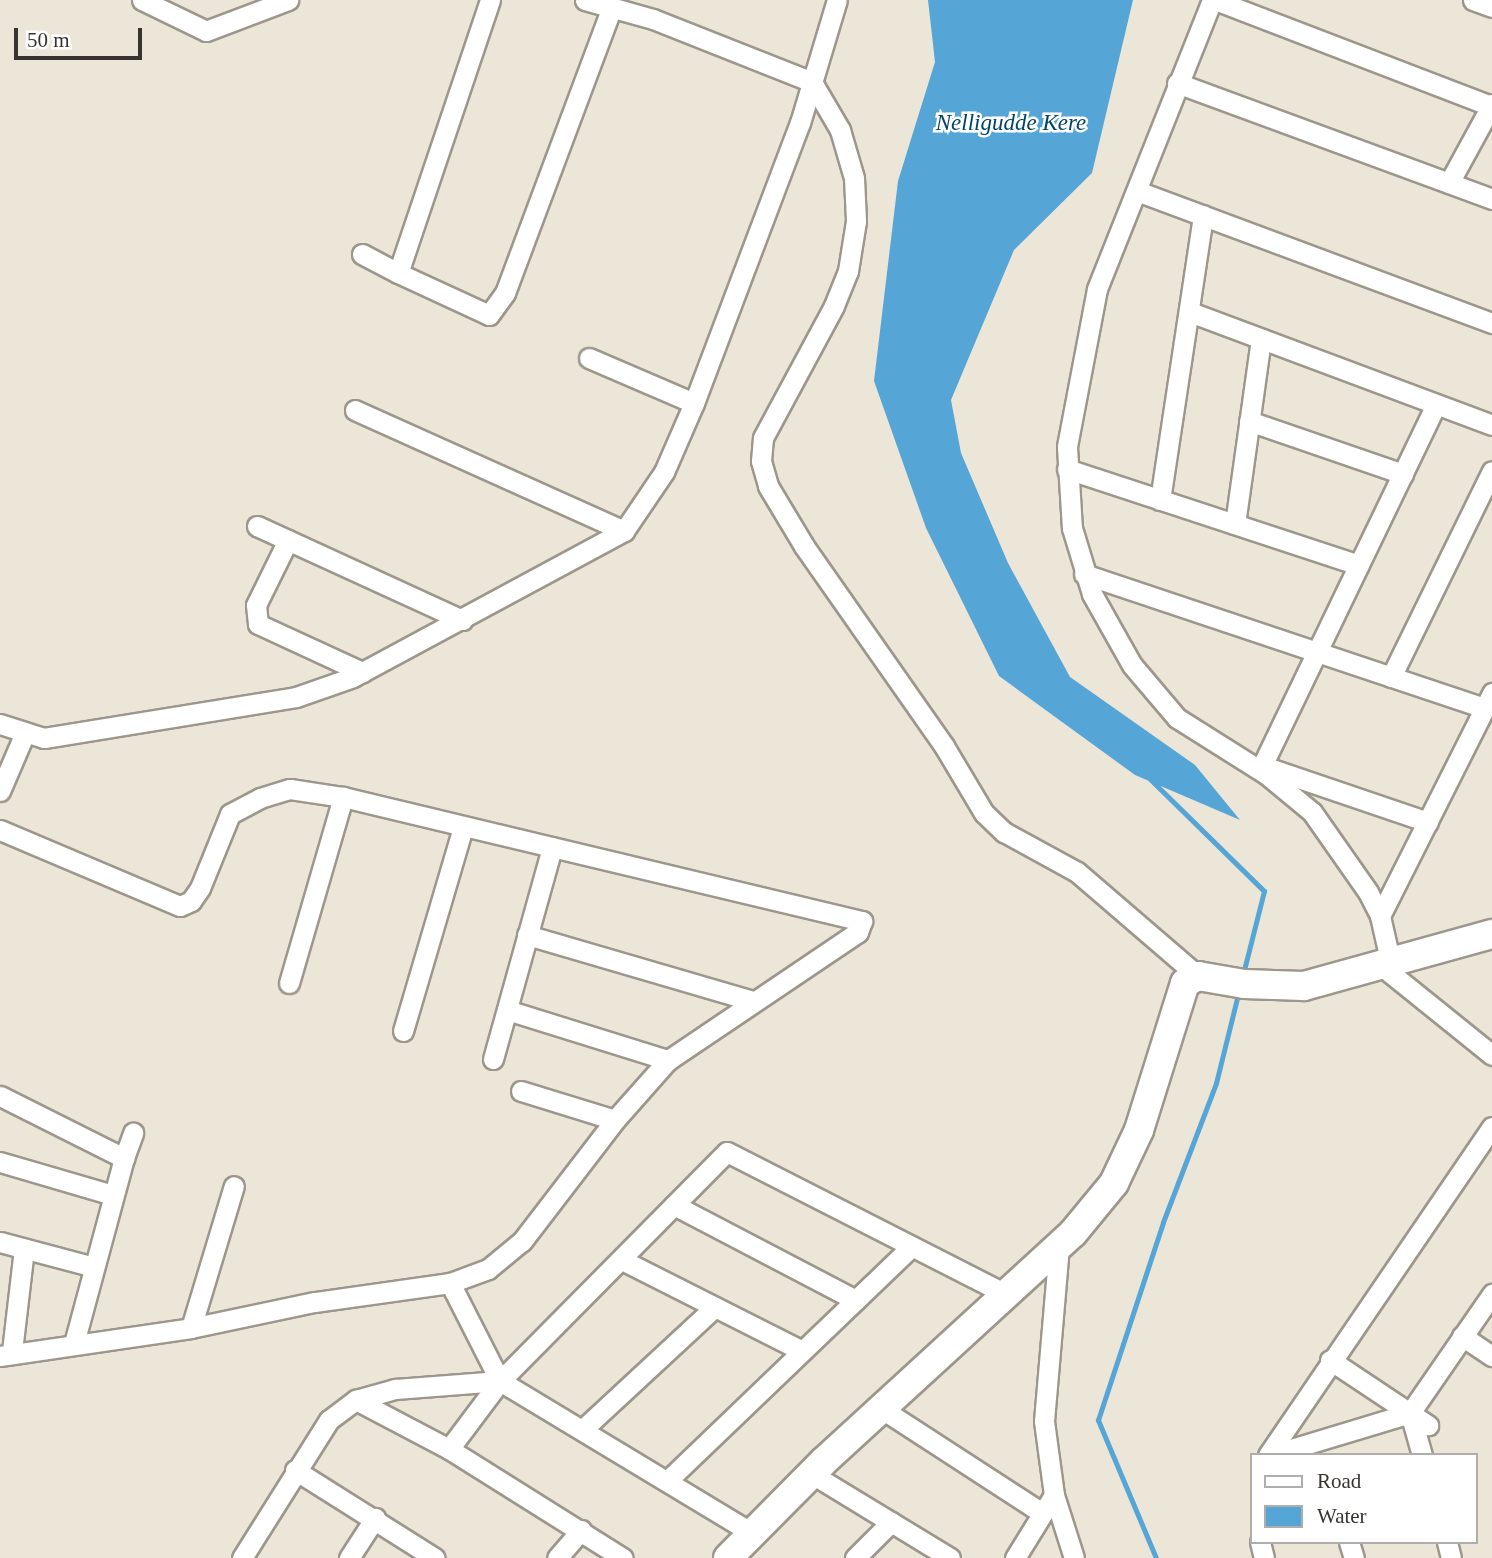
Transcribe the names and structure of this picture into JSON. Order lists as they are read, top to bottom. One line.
{"water":["Nelligudde Kere"],"legend":["Road","Water"],"scale_bar":"50 m"}
